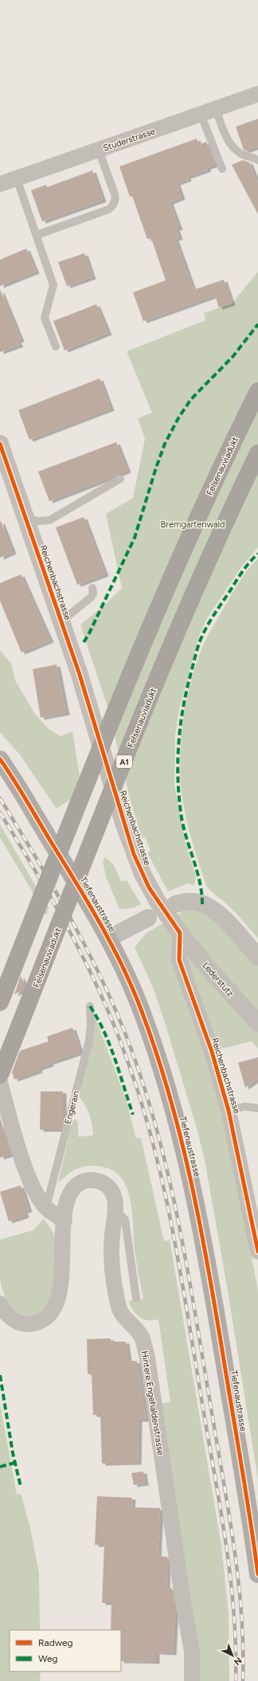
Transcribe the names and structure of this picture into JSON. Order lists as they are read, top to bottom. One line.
{"streets":{"highway":["Felsenauviadukt","A1"],"main road":["Tiefenaustrasse"],"street":["Studerstrasse","Reichenbachstrasse","Lederstutz","Hintere Engehaldenstrasse"],"lane":["Engerain"]},"crossings":[["Reichenbachstrasse","Lederstutz"]],"parks":["Bremgartenwald"],"legend":["Radweg","Weg"],"north":"bottom right"}
